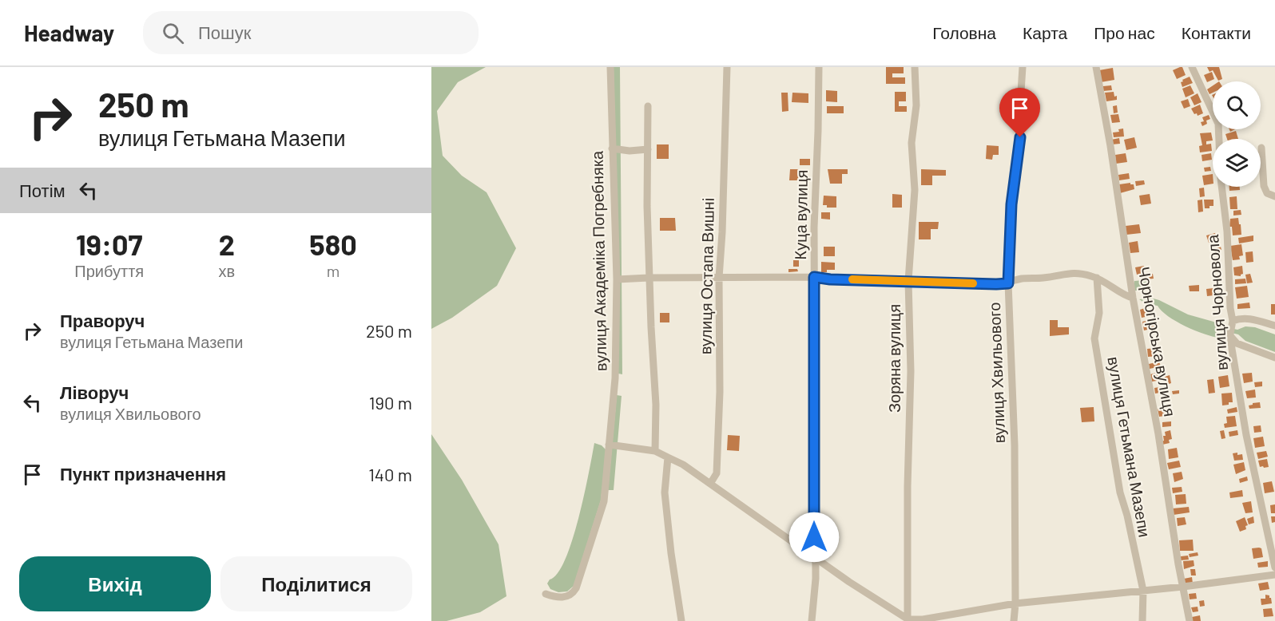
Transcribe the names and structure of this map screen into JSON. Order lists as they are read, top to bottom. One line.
{"streets":{"street":["Куца вулиця","вулиця Академіка Погребняка","вулиця Остапа Вишні","вулиця Чорновола","Чорногірська вулиця","Зоряна вулиця","вулиця Хвильового","вулиця Гетьмана Мазепи"]},"page":{"header":"Headway","search":"Пошук","nav":["Головна","Карта","Про нас","Контакти"],"turn":["250 m","вулиця Гетьмана Мазепи"],"then":"Потім","eta":["19:07","Прибуття","2","хв","580","m"],"list":[{"name":"Праворуч","note":"вулиця Гетьмана Мазепи","value":"250 m"},{"name":"Ліворуч","note":"вулиця Хвильового","value":"190 m"},{"name":"Пункт призначення","value":"140 m"}],"buttons":["Вихід","Поділитися"]}}
